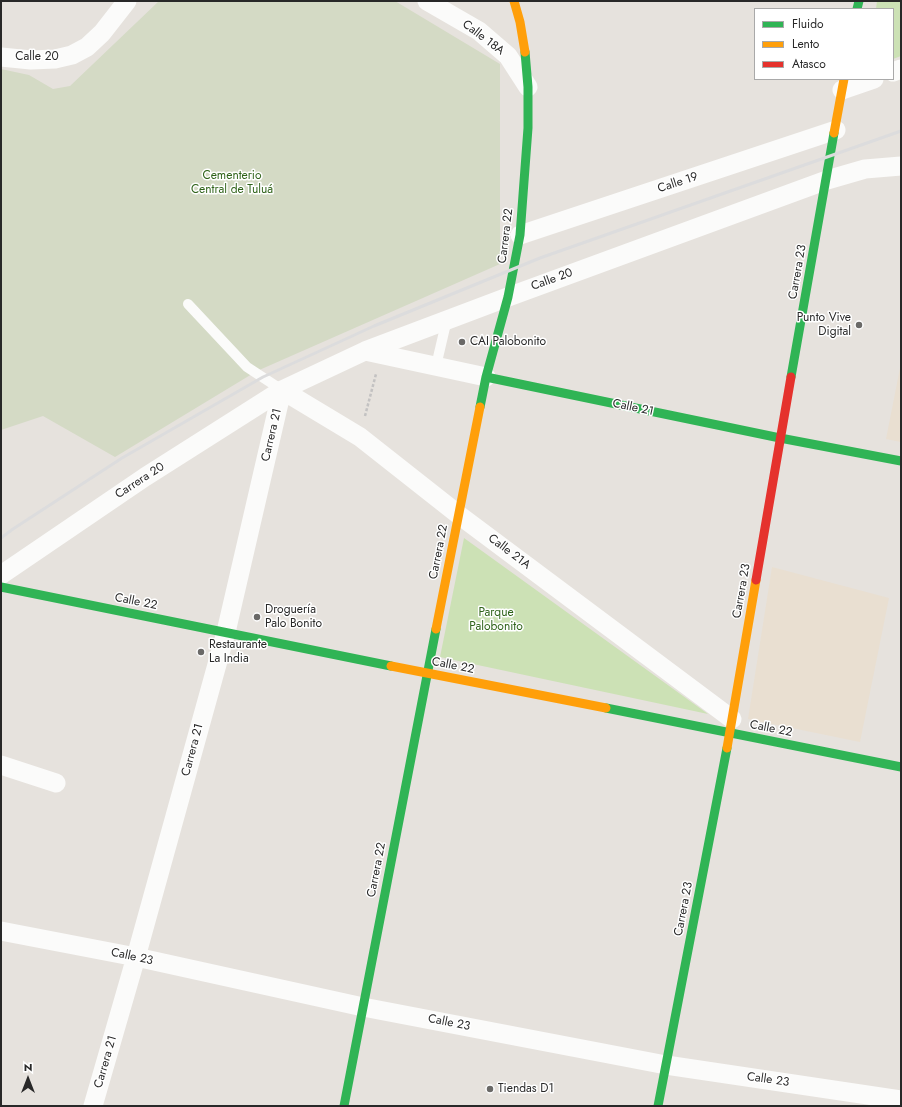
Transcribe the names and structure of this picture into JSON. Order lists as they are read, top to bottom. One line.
{"streets":{"street":["Calle 18A","Calle 20","Calle 19","Carrera 22","Carrera 23","Calle 21","Carrera 21","Carrera 20","Calle 21A","Calle 22","Calle 23"]},"crossings":[["Calle 18A","Carrera 22"],["Calle 20","Carrera 22"],["Calle 20","Carrera 23"],["Calle 20","Calle 21"],["Calle 20","Carrera 21"],["Calle 20","Carrera 20"],["Calle 20","Calle 21A"],["Calle 19","Carrera 22"],["Calle 19","Carrera 23"],["Carrera 22","Calle 21"],["Carrera 22","Calle 21A"],["Carrera 22","Calle 22"],["Carrera 22","Calle 23"],["Carrera 23","Calle 21"],["Carrera 23","Calle 21A"],["Carrera 23","Calle 22"],["Carrera 23","Calle 23"],["Carrera 21","Carrera 20"],["Carrera 21","Calle 21A"],["Carrera 21","Calle 22"],["Carrera 21","Calle 23"],["Carrera 20","Calle 21A"],["Calle 21A","Calle 22"]],"parks":["Cementerio Central de Tuluá","Parque Palobonito"],"places":["Punto Vive Digital","CAI Palobonito","Droguería Palo Bonito","Restaurante La India","Tiendas D1"],"legend":["Fluido","Lento","Atasco"],"north":"top"}
